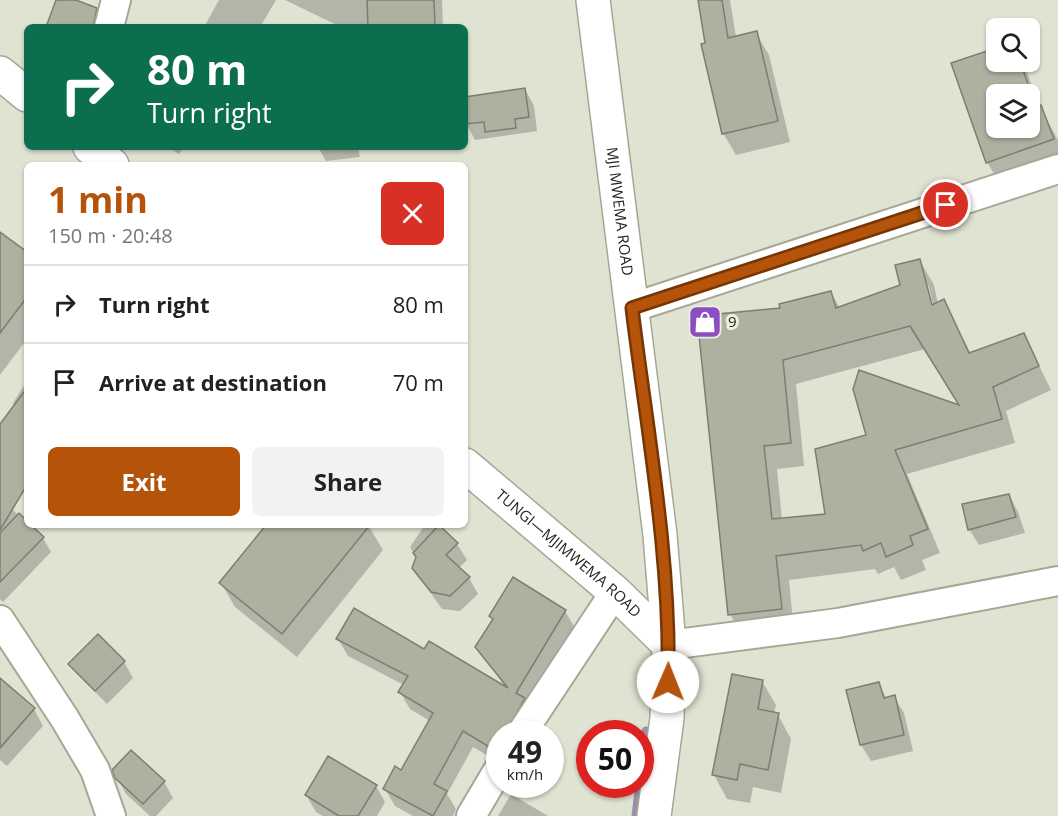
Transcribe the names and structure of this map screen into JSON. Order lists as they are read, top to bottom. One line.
{"streets":{"main road":["MJI MWEMA ROAD","TUNGI—MJIMWEMA ROAD"]},"crossings":[["MJI MWEMA ROAD","TUNGI—MJIMWEMA ROAD"]],"places":{"shop":["9"]},"page":{"turn":["80 m","Turn right"],"heading":["1 min","150 m · 20:48"],"list":[{"name":"Turn right","value":"80 m"},{"name":"Arrive at destination","value":"70 m"}],"buttons":["Exit","Share"],"speed":"49 km/h","limit":"50"}}
